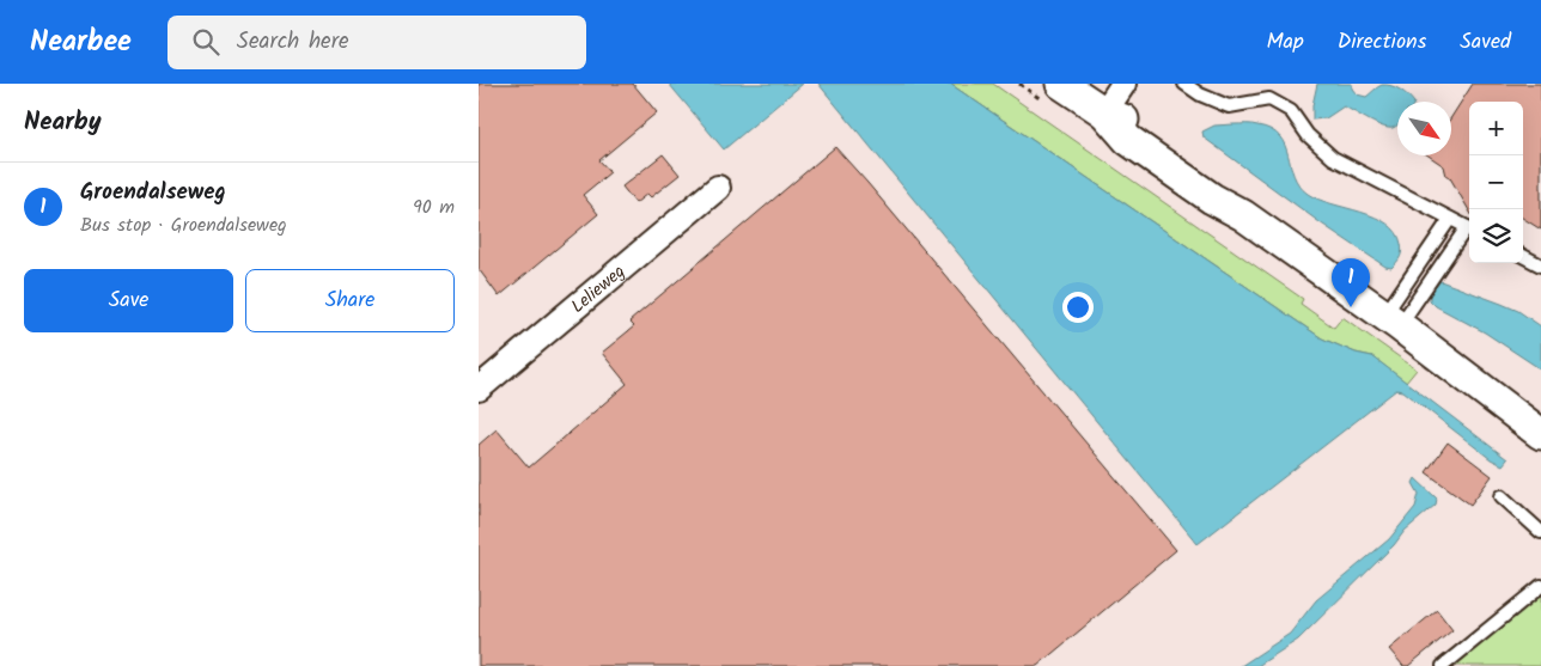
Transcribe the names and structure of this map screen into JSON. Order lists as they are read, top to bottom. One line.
{"streets":{"street":["Lelieweg"]},"north":"bottom right","page":{"header":"Nearbee","search":"Search here","nav":["Map","Directions","Saved"],"heading":"Nearby","map_buttons":["+","−"],"list":[{"mark":"1","name":"Groendalseweg","note":"Bus stop · Groendalseweg","value":"90 m"}],"buttons":["Save","Share"],"pins":"1"}}
